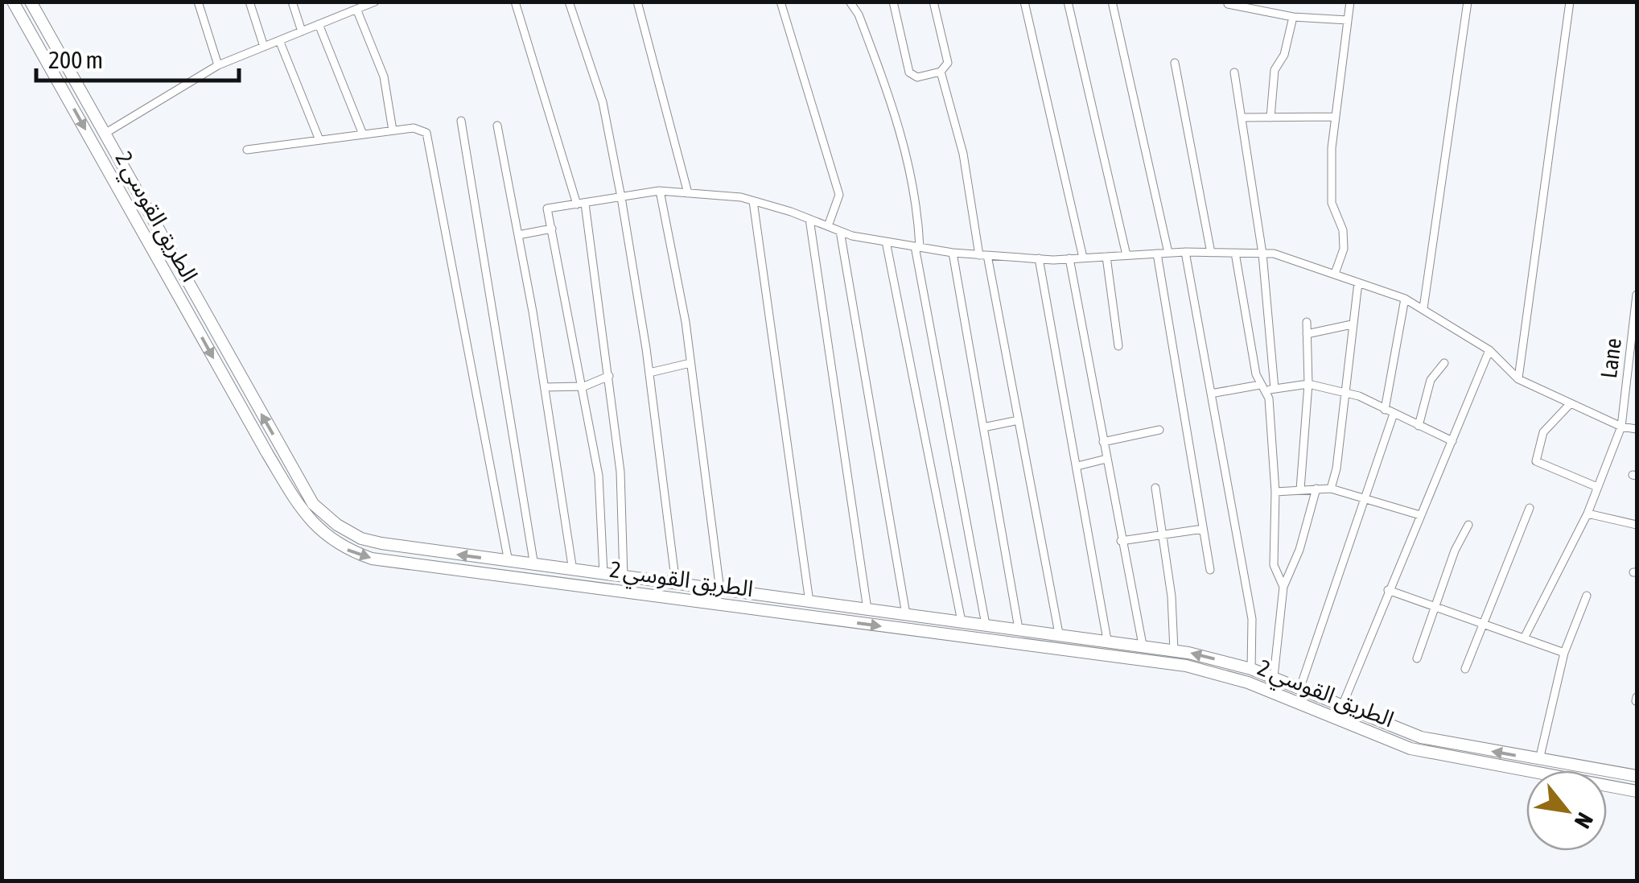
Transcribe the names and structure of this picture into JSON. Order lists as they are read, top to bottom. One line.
{"streets":{"highway":["الطريق القوسي 2"],"street":["Lane"]},"scale_bar":"200 m","north":"bottom right"}
